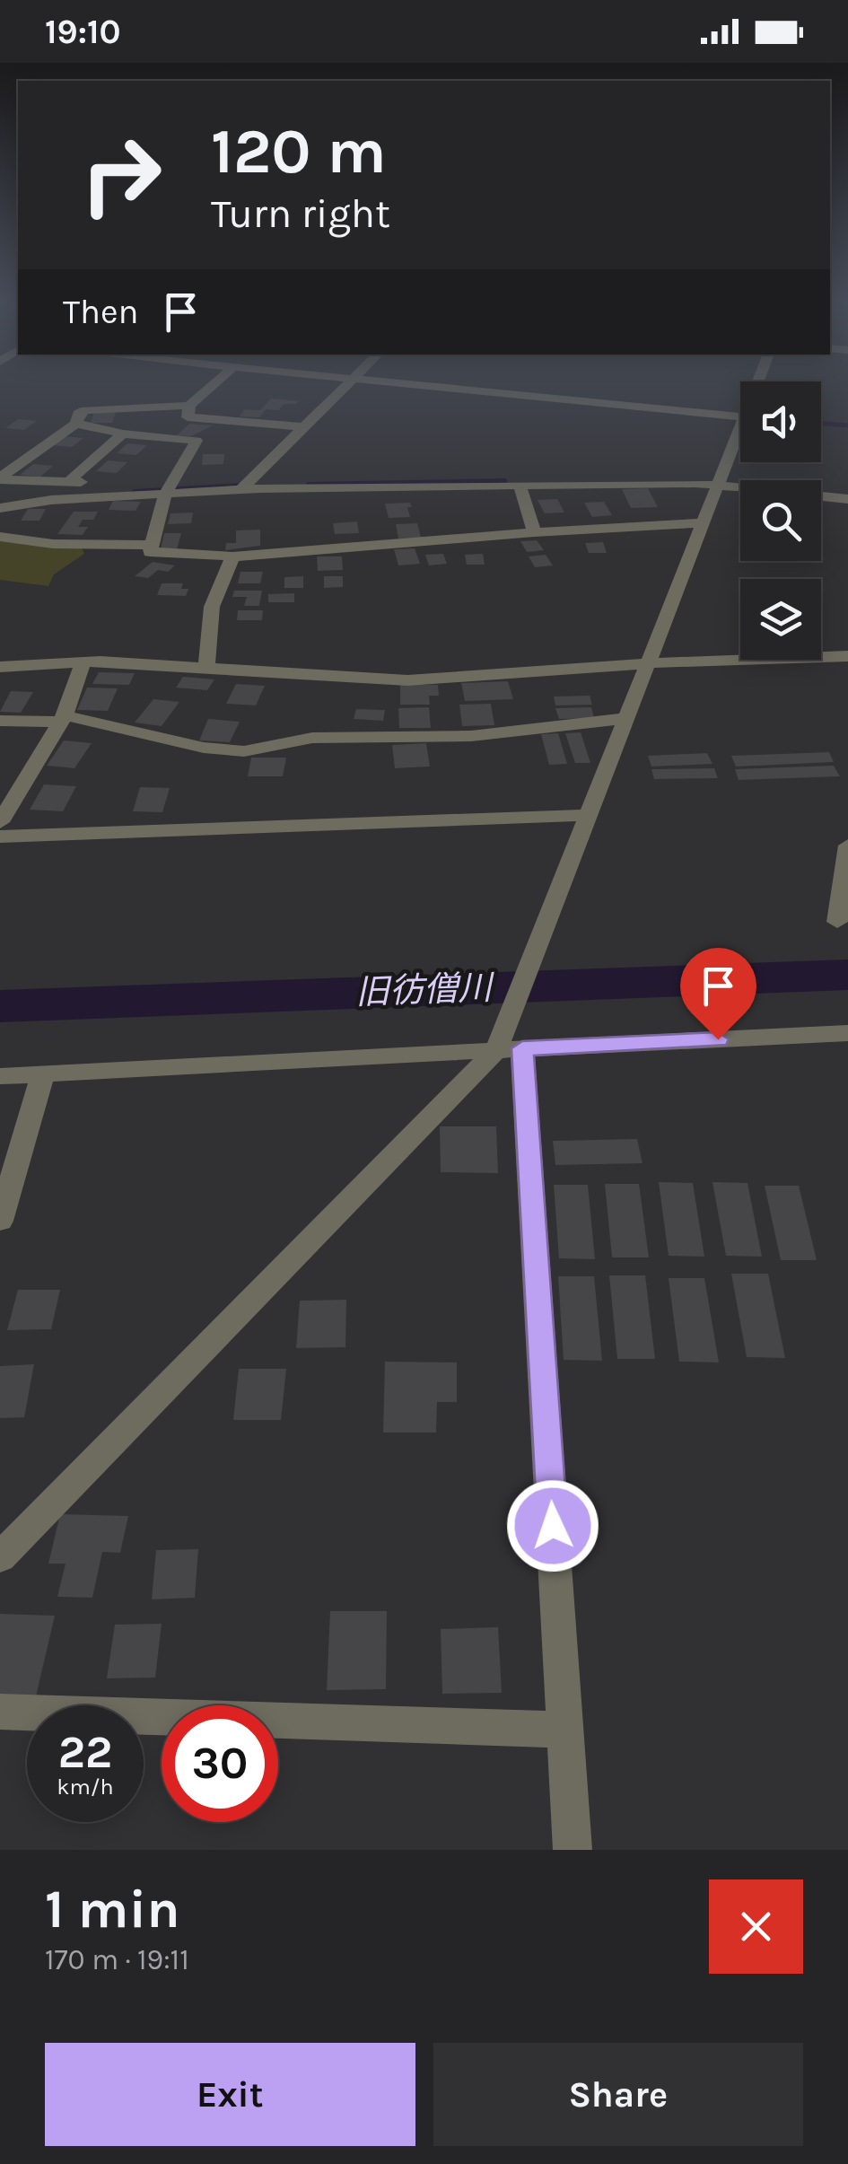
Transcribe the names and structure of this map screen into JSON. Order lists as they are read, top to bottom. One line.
{"water":["旧彷僧川"],"page":{"status":"19:10","turn":["120 m","Turn right"],"then":"Then","speed":"22 km/h","limit":"30","heading":["1 min","170 m · 19:11"],"buttons":["Exit","Share"]}}
